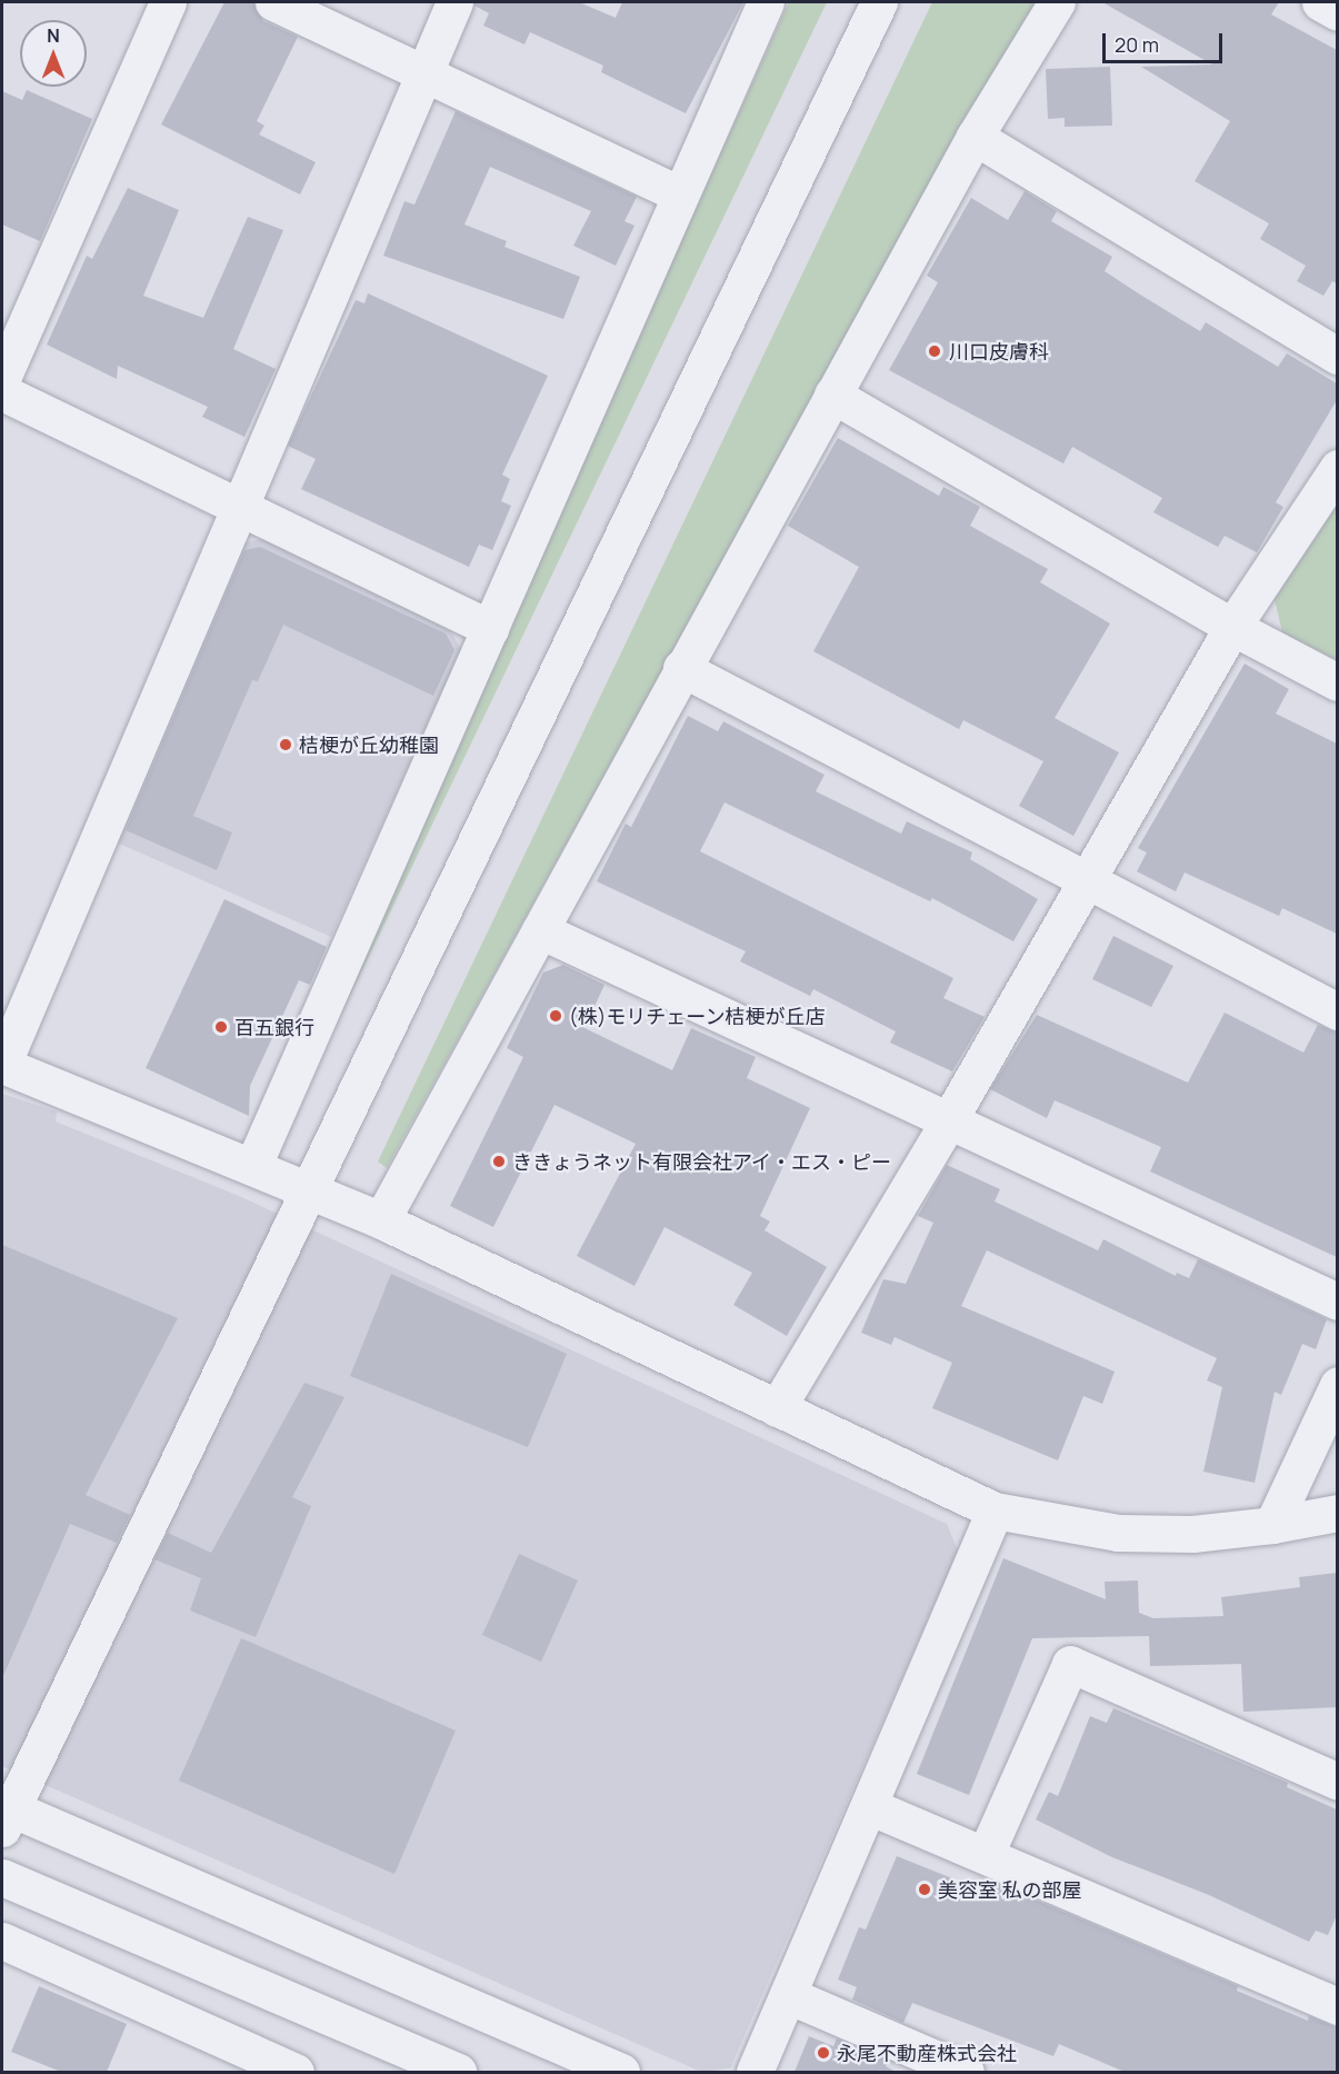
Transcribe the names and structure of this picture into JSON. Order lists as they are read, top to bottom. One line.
{"places":["川口皮膚科","桔梗が丘幼稚園","(株)モリチェーン桔梗が丘店","百五銀行","ききょうネット有限会社アイ・エス・ピー","美容室 私の部屋","永尾不動産株式会社"],"scale_bar":"20 m","north":"top"}
